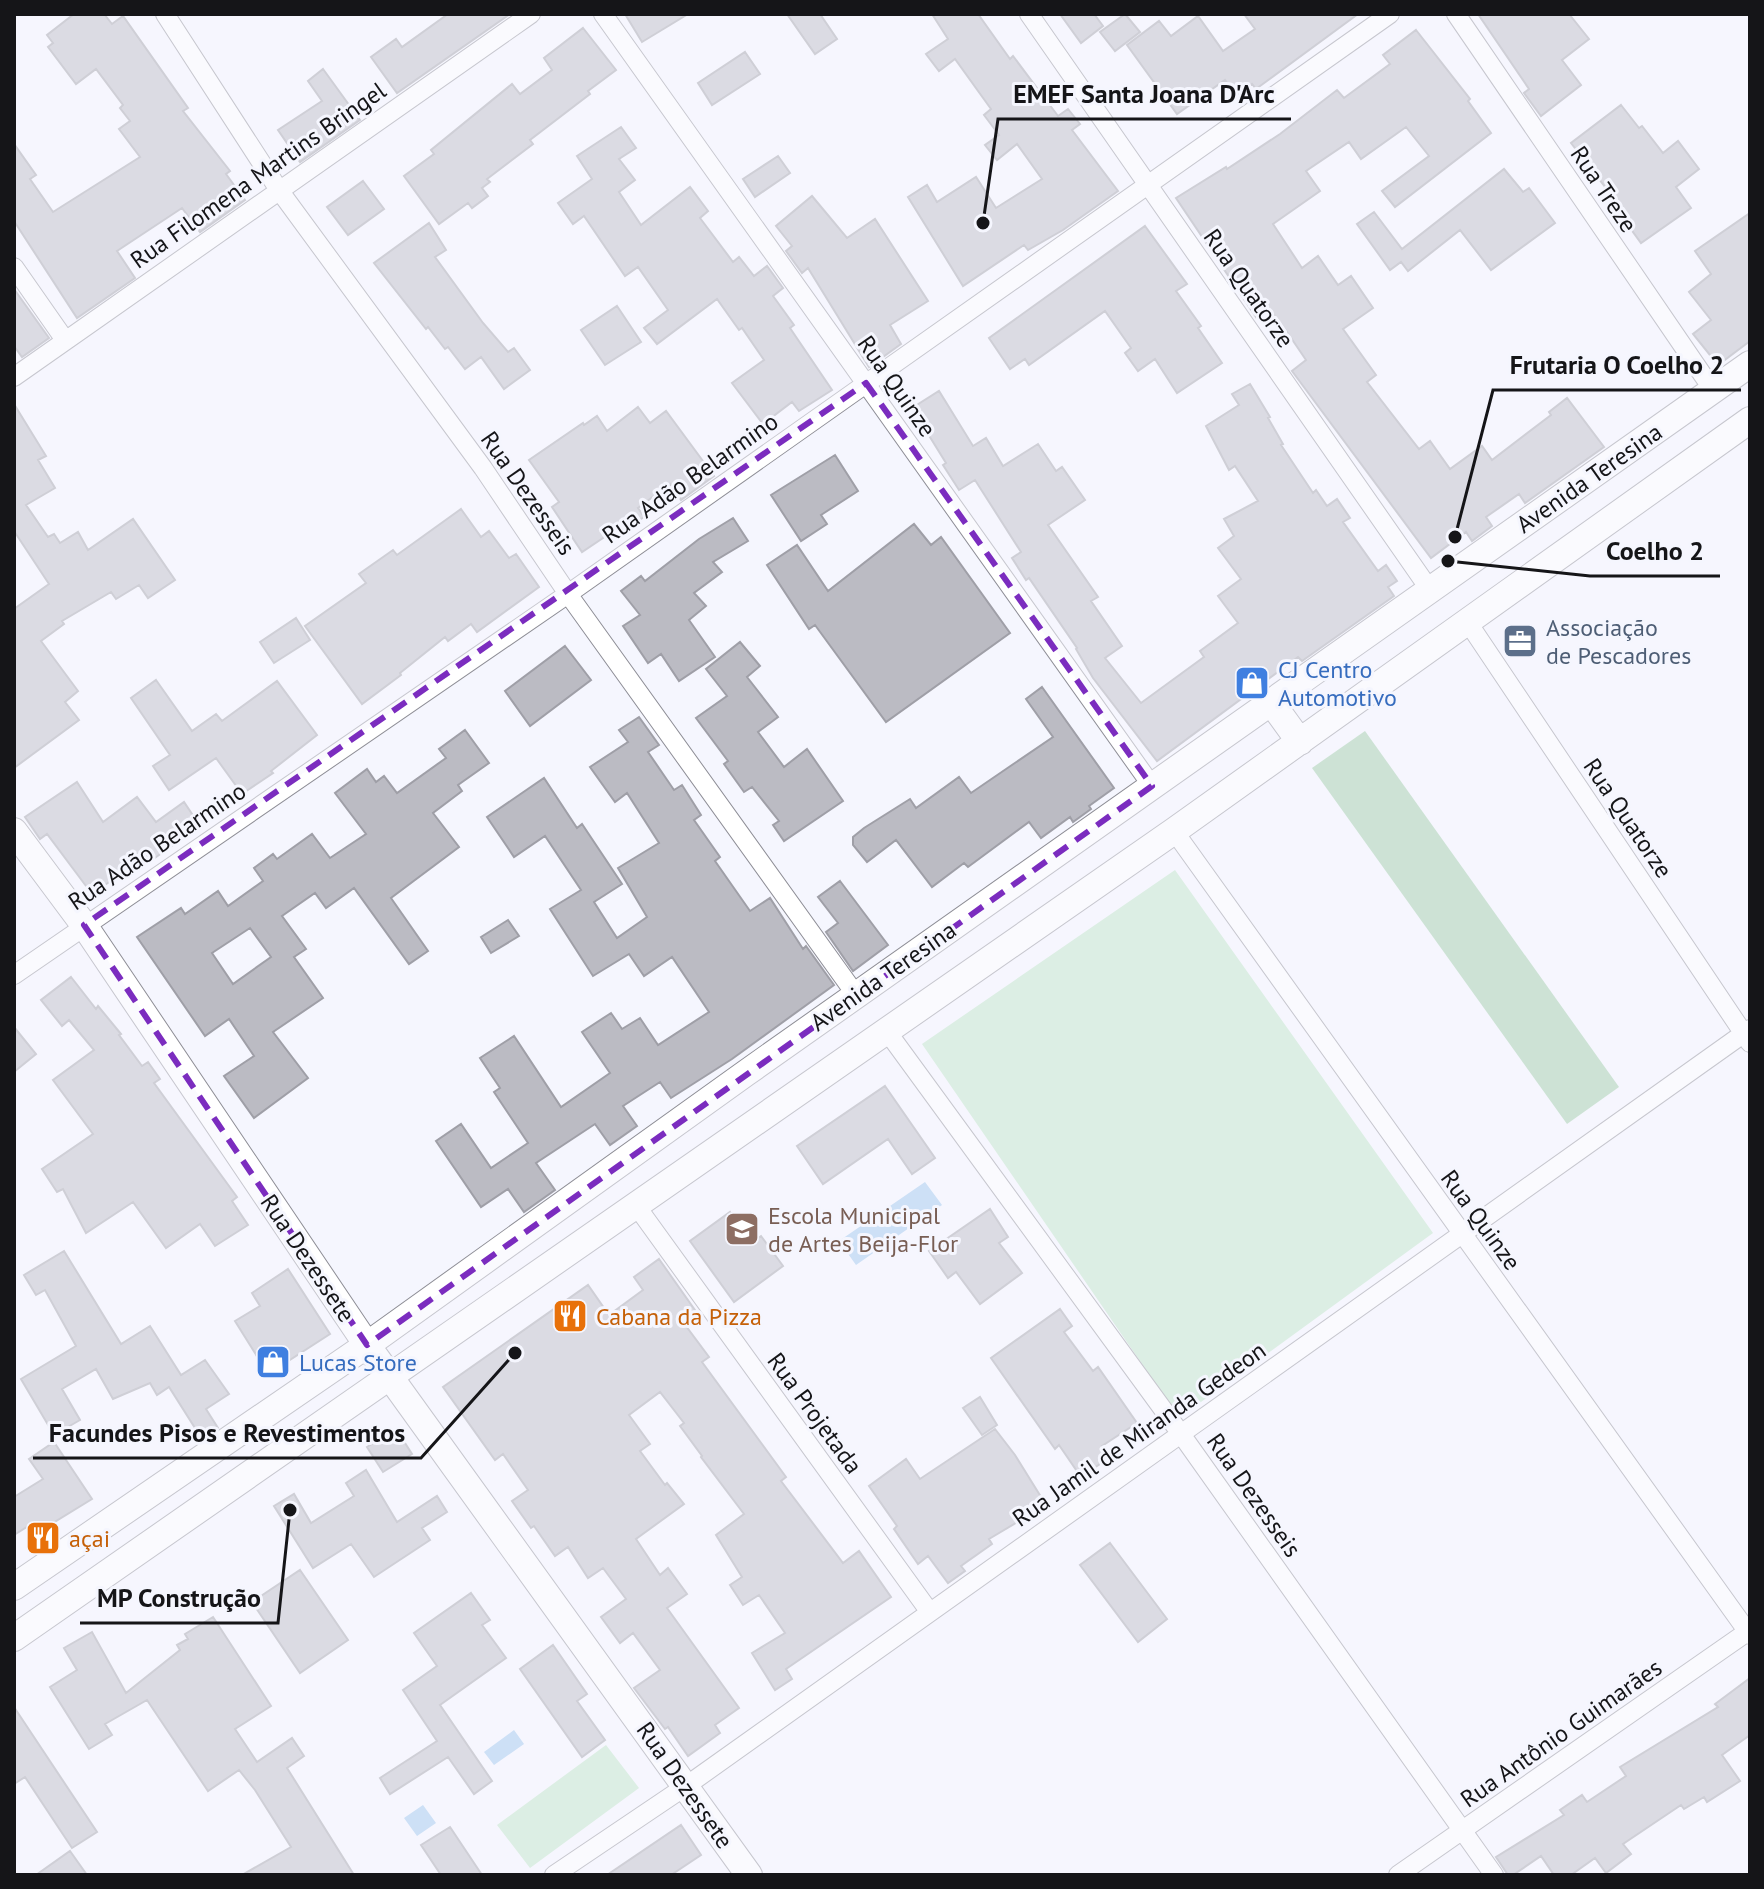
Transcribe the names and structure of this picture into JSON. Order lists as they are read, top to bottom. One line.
{"streets":{"main road":["Avenida Teresina","Rua Dezessete"],"street":["Rua Filomena Martins Bringel","Rua Treze","Rua Quatorze","Rua Quinze","Rua Adão Belarmino","Rua Dezesseis","Rua Projetada","Rua Jamil de Miranda Gedeon","Rua Antônio Guimarães"]},"crossings":[["Rua Filomena Martins Bringel","Rua Dezesseis"],["Rua Treze","Avenida Teresina"],["Rua Quatorze","Rua Adão Belarmino"],["Rua Quatorze","Avenida Teresina"],["Rua Quatorze","Rua Jamil de Miranda Gedeon"],["Rua Quinze","Rua Adão Belarmino"],["Rua Quinze","Avenida Teresina"],["Rua Quinze","Rua Jamil de Miranda Gedeon"],["Rua Quinze","Rua Antônio Guimarães"],["Rua Adão Belarmino","Rua Dezesseis"],["Rua Adão Belarmino","Rua Dezessete"],["Avenida Teresina","Rua Dezesseis"],["Avenida Teresina","Rua Dezessete"],["Avenida Teresina","Rua Projetada"],["Rua Dezesseis","Rua Jamil de Miranda Gedeon"],["Rua Dezesseis","Rua Antônio Guimarães"],["Rua Dezessete","Rua Jamil de Miranda Gedeon"],["Rua Projetada","Rua Jamil de Miranda Gedeon"]],"places":{"other":["EMEF Santa Joana D'Arc","Frutaria O Coelho 2","Coelho 2","Facundes Pisos e Revestimentos","MP Construção"],"office":["Associação de Pescadores"],"shop":["CJ Centro Automotivo","Lucas Store"],"school or university":["Escola Municipal de Artes Beija-Flor"],"restaurant":["Cabana da Pizza","açai"]}}
